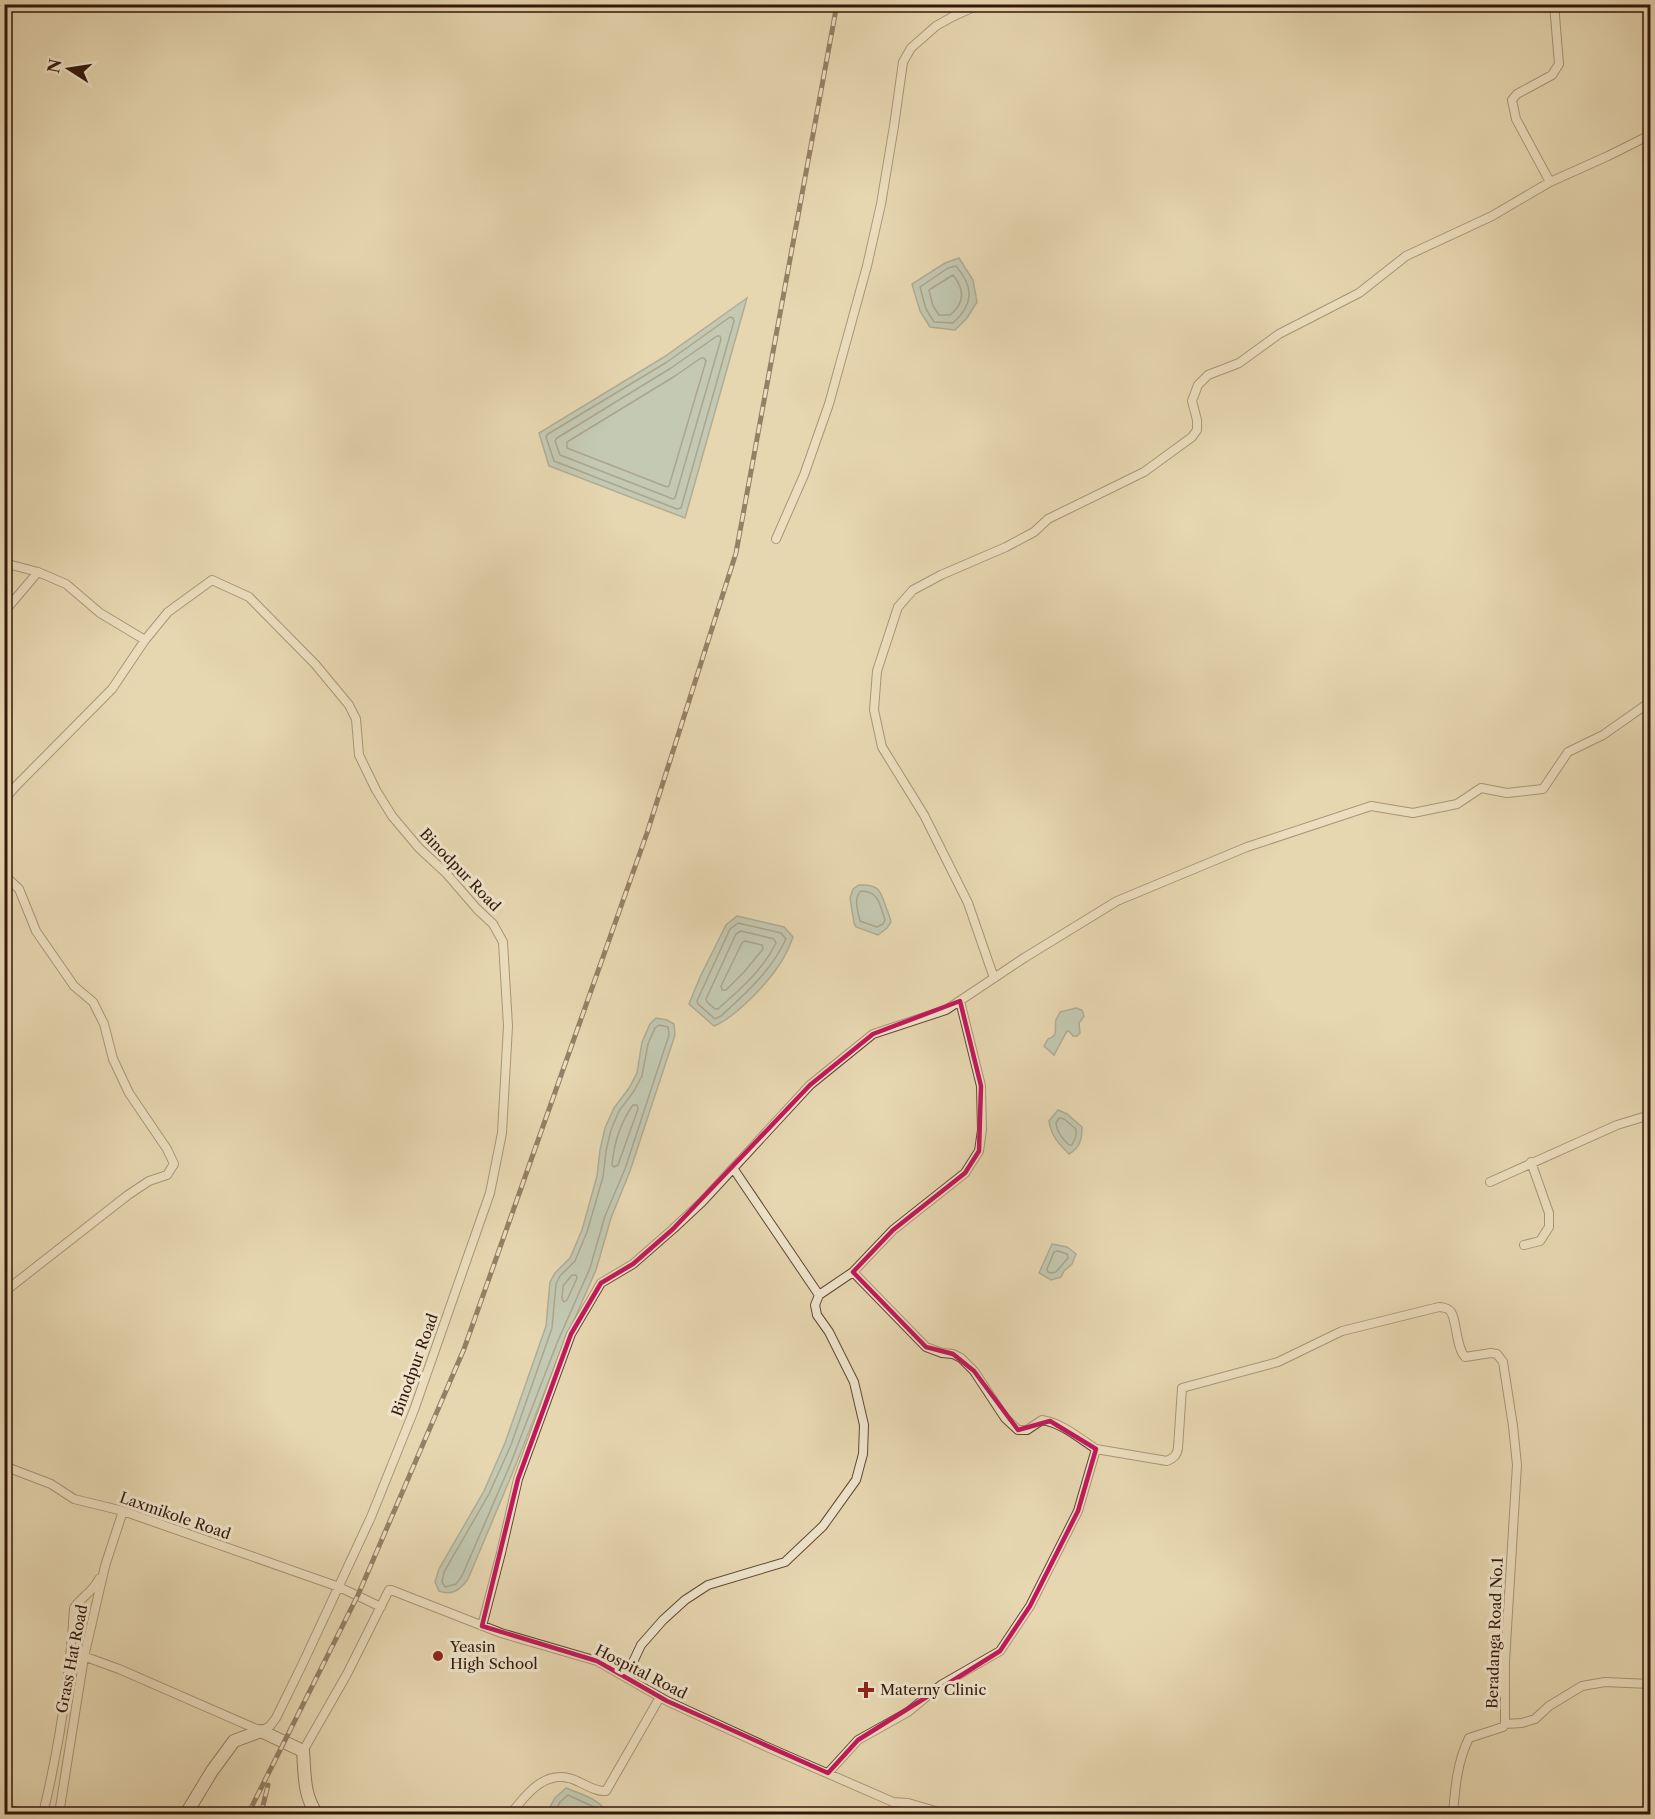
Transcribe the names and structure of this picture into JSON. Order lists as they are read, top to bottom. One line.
{"streets":{"street":["Binodpur Road","Laxmikole Road","Beradanga Road No.1","Grass Hat Road","Hospital Road"]},"crossings":[["Binodpur Road","Laxmikole Road"],["Laxmikole Road","Grass Hat Road"],["Laxmikole Road","Hospital Road"]],"places":{"other":["Yeasin High School"],"health":["Materny Clinic"]},"north":"left"}
